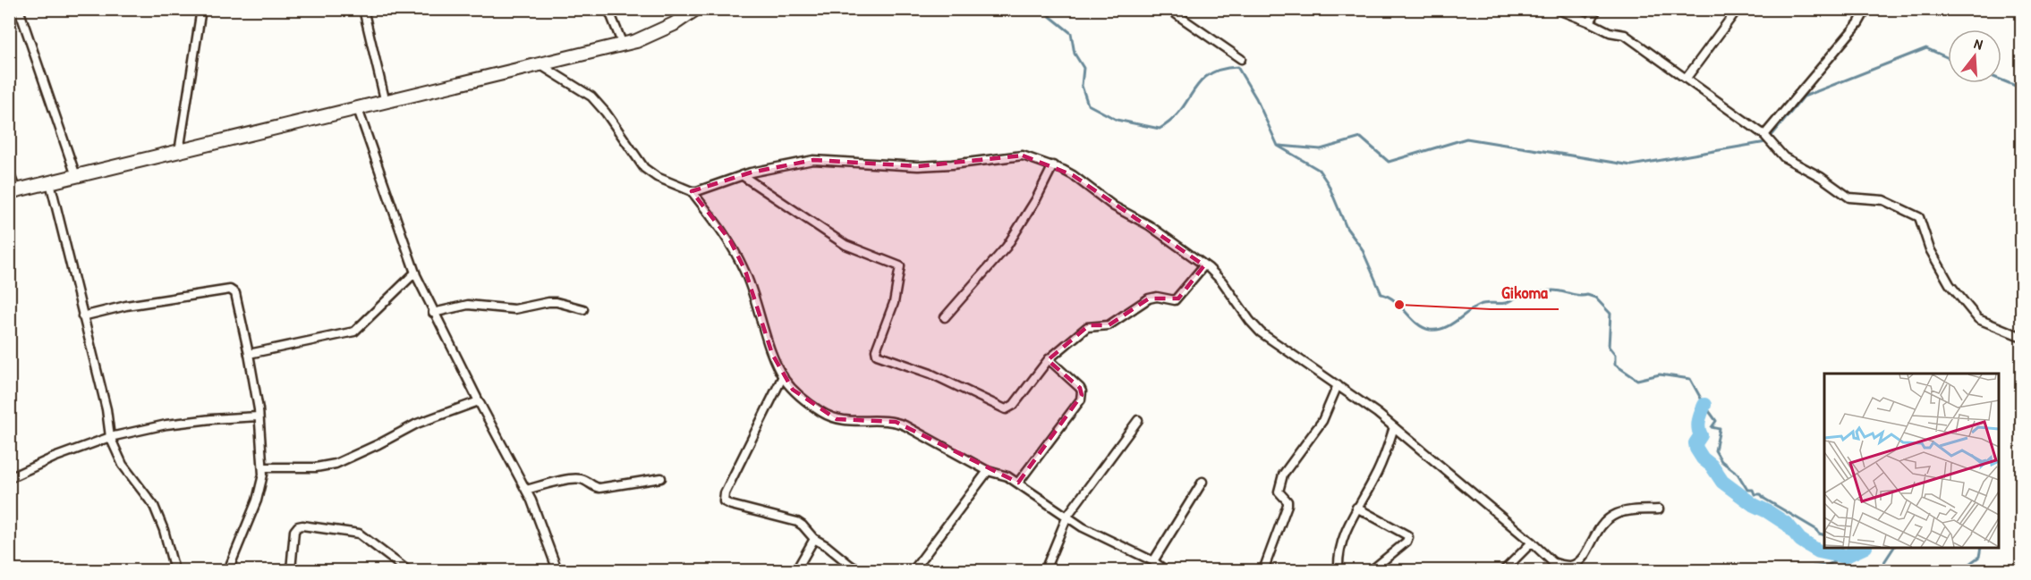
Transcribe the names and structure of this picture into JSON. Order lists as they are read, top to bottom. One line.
{"places":["Gikoma"],"north":"top"}
